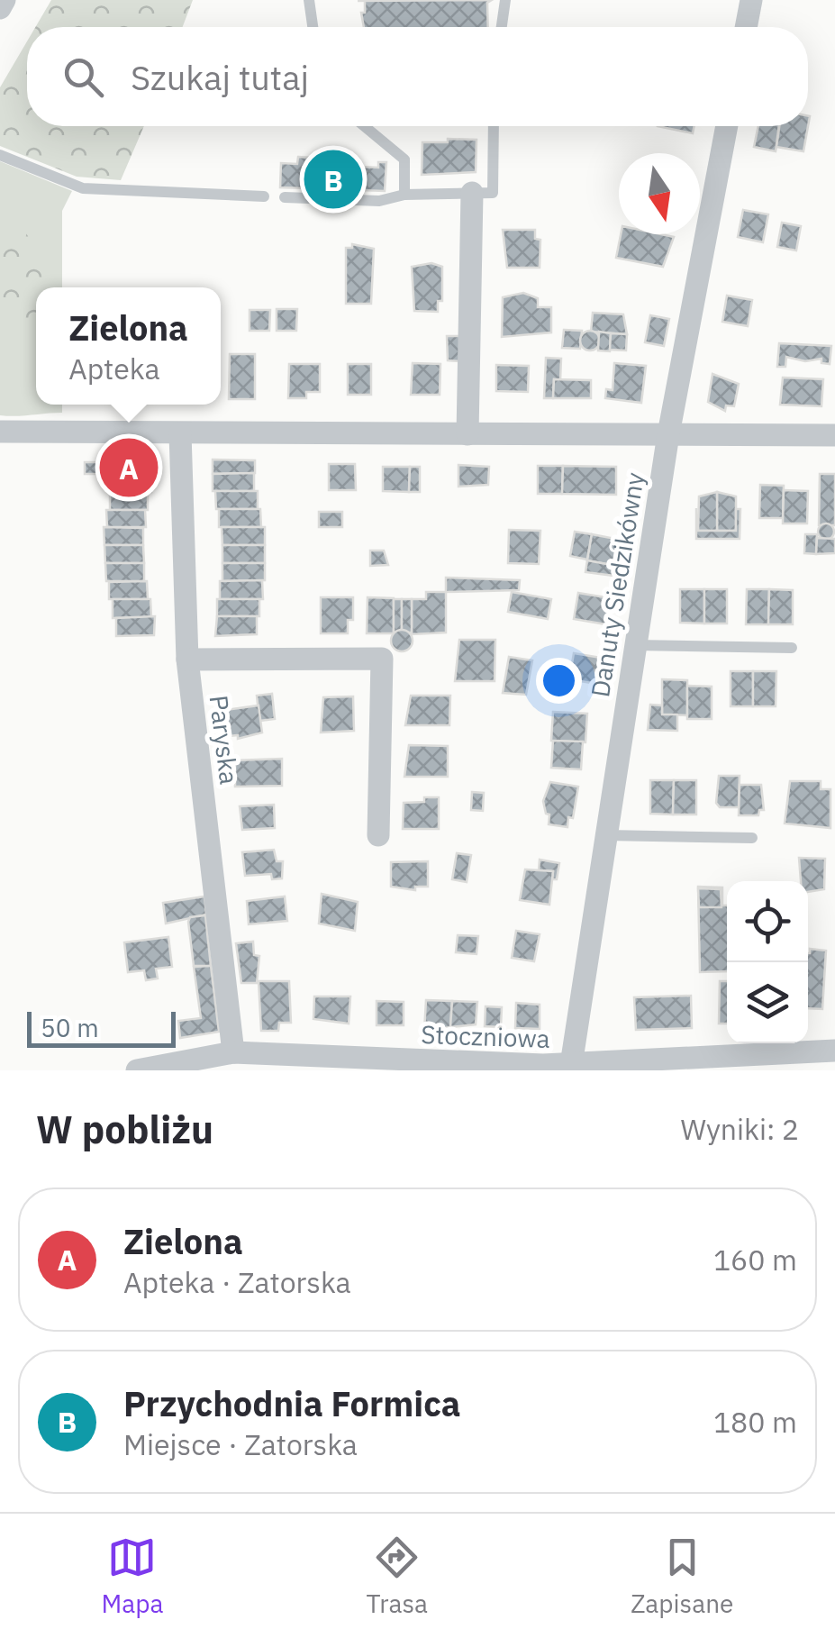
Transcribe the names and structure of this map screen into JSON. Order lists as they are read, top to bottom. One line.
{"streets":{"street":["Danuty Siedzikówny","Paryska","Stoczniowa"]},"crossings":[["Danuty Siedzikówny","Stoczniowa"],["Paryska","Stoczniowa"]],"scale_bar":"50 m","north":"bottom","page":{"search":"Szukaj tutaj","pins":["B","A"],"popup":["Zielona","Apteka"],"scale":"50 m","heading":["W pobliżu","Wyniki: 2"],"list":[{"mark":"A","name":"Zielona","note":"Apteka · Zatorska","value":"160 m"},{"mark":"B","name":"Przychodnia Formica","note":"Miejsce · Zatorska","value":"180 m"}],"nav":["Mapa","Trasa","Zapisane"]}}
